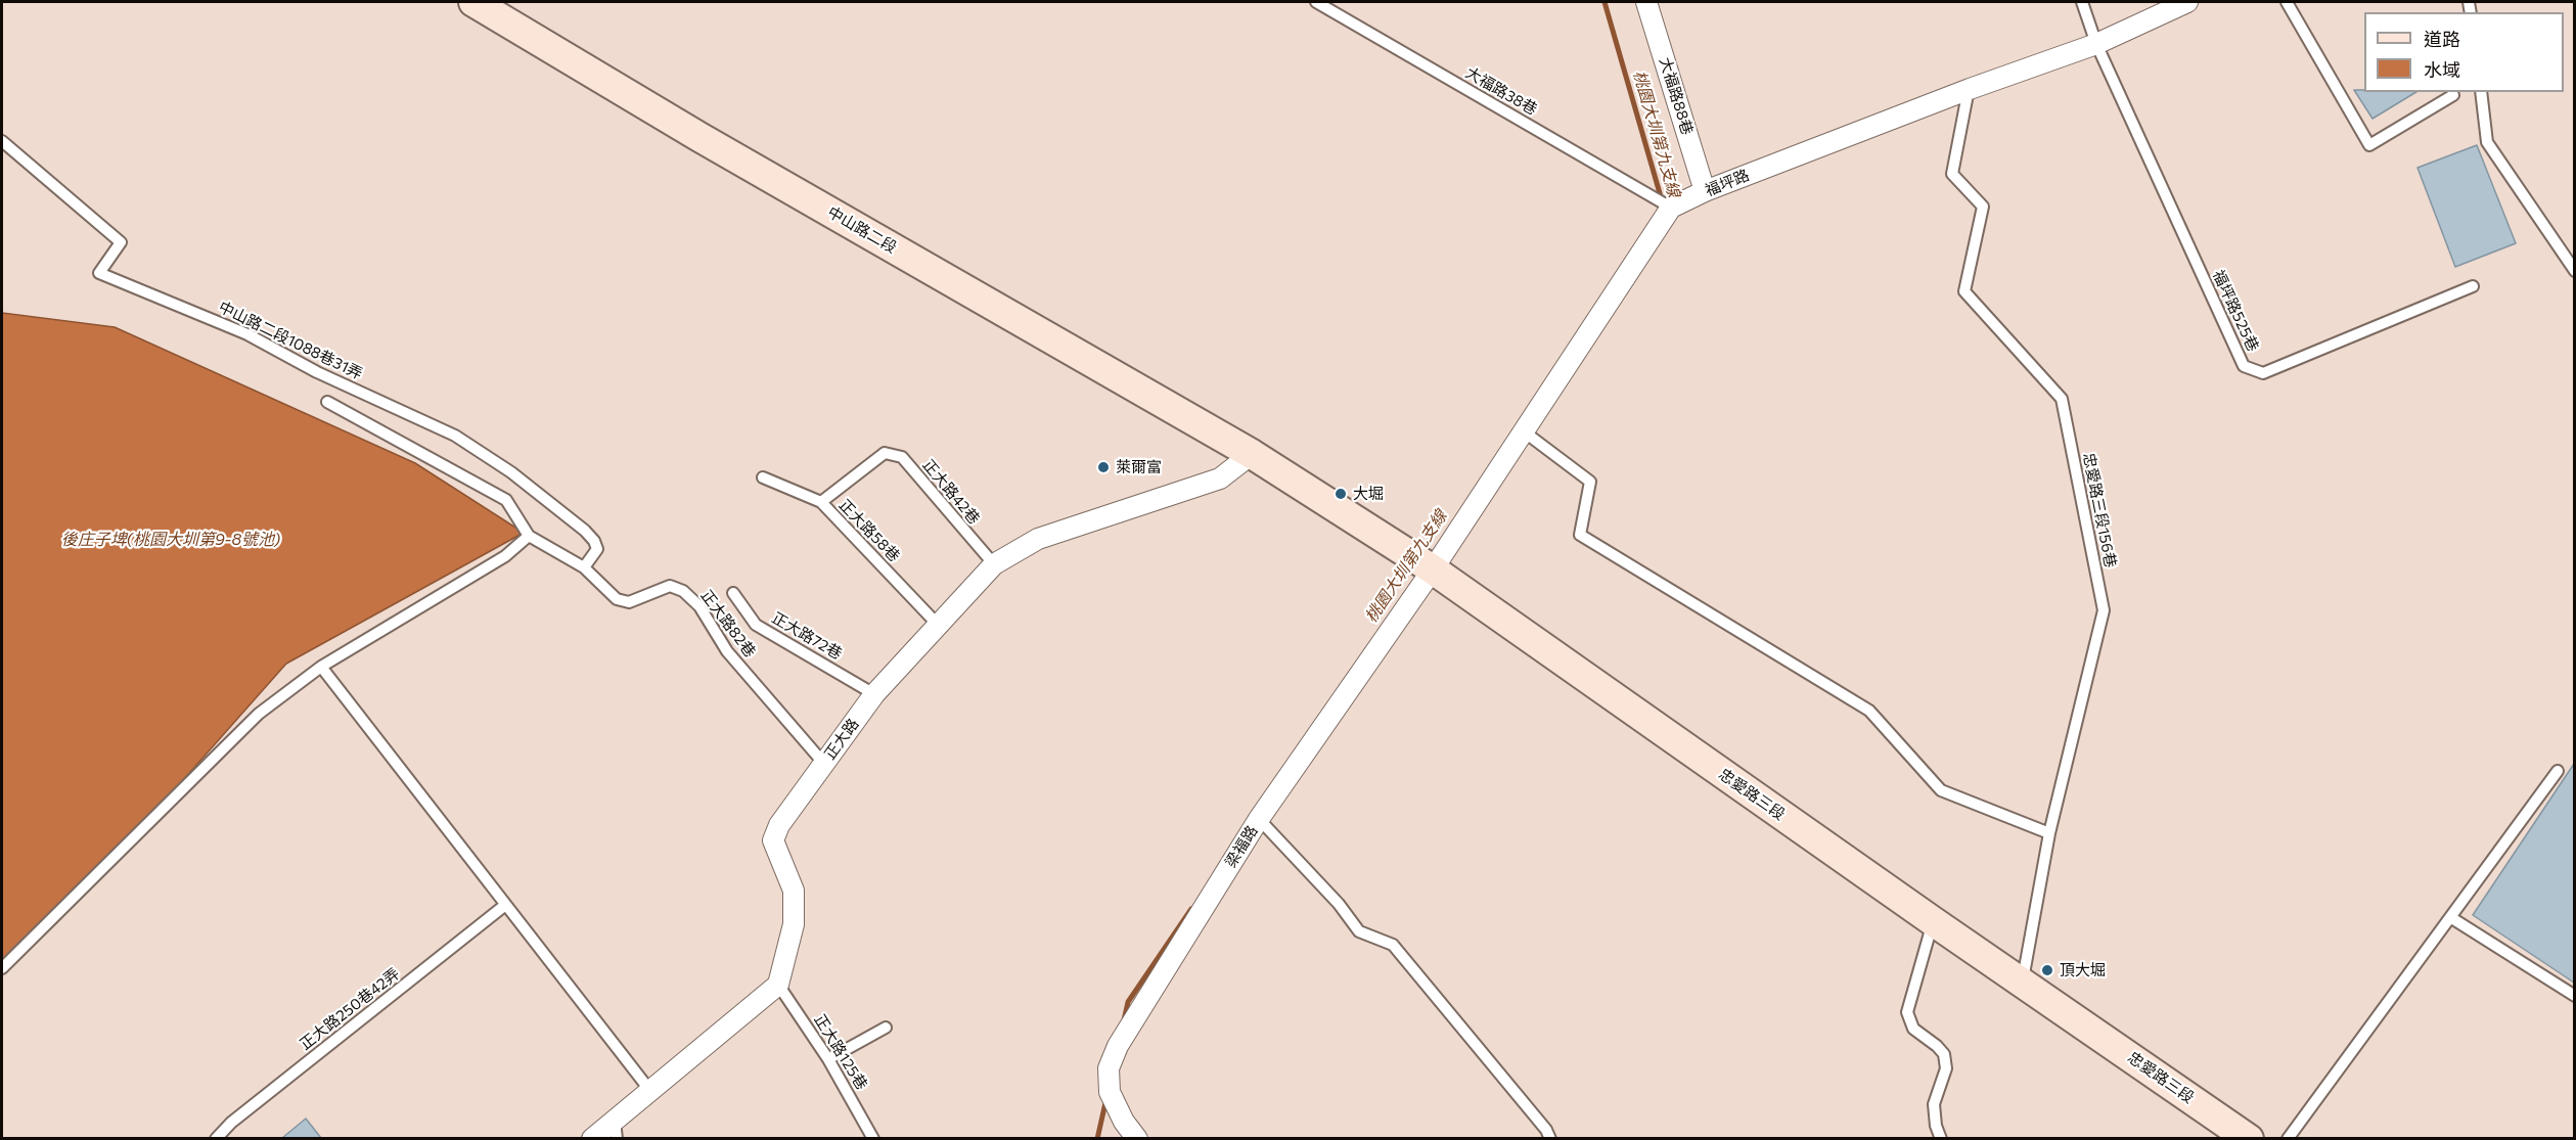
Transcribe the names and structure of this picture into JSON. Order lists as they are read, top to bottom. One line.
{"streets":{"main road":["中山路二段","忠愛路三段"],"street":["大福路88巷","福坪路","正大路","梁福路"],"lane":["大福路38巷","福坪路525巷","中山路二段1088巷31弄","正大路42巷","忠愛路三段156巷","正大路58巷","正大路82巷","正大路72巷","正大路250巷42弄","正大路125巷"]},"crossings":[["大福路38巷","福坪路"],["大福路88巷","福坪路"],["福坪路","福坪路525巷"],["福坪路","忠愛路三段156巷"],["中山路二段","正大路"],["中山路二段","忠愛路三段"],["中山路二段1088巷31弄","正大路82巷"],["正大路42巷","正大路58巷"],["正大路42巷","正大路"],["忠愛路三段156巷","忠愛路三段"],["正大路58巷","正大路"],["正大路82巷","正大路"],["正大路72巷","正大路"],["正大路","忠愛路三段"],["正大路","正大路125巷"],["忠愛路三段","梁福路"]],"water":["桃園大圳第九支線","後庄子埤(桃園大圳第9-8號池)"],"places":["萊爾富","大堀","頂大堀"],"legend":["道路","水域"]}
